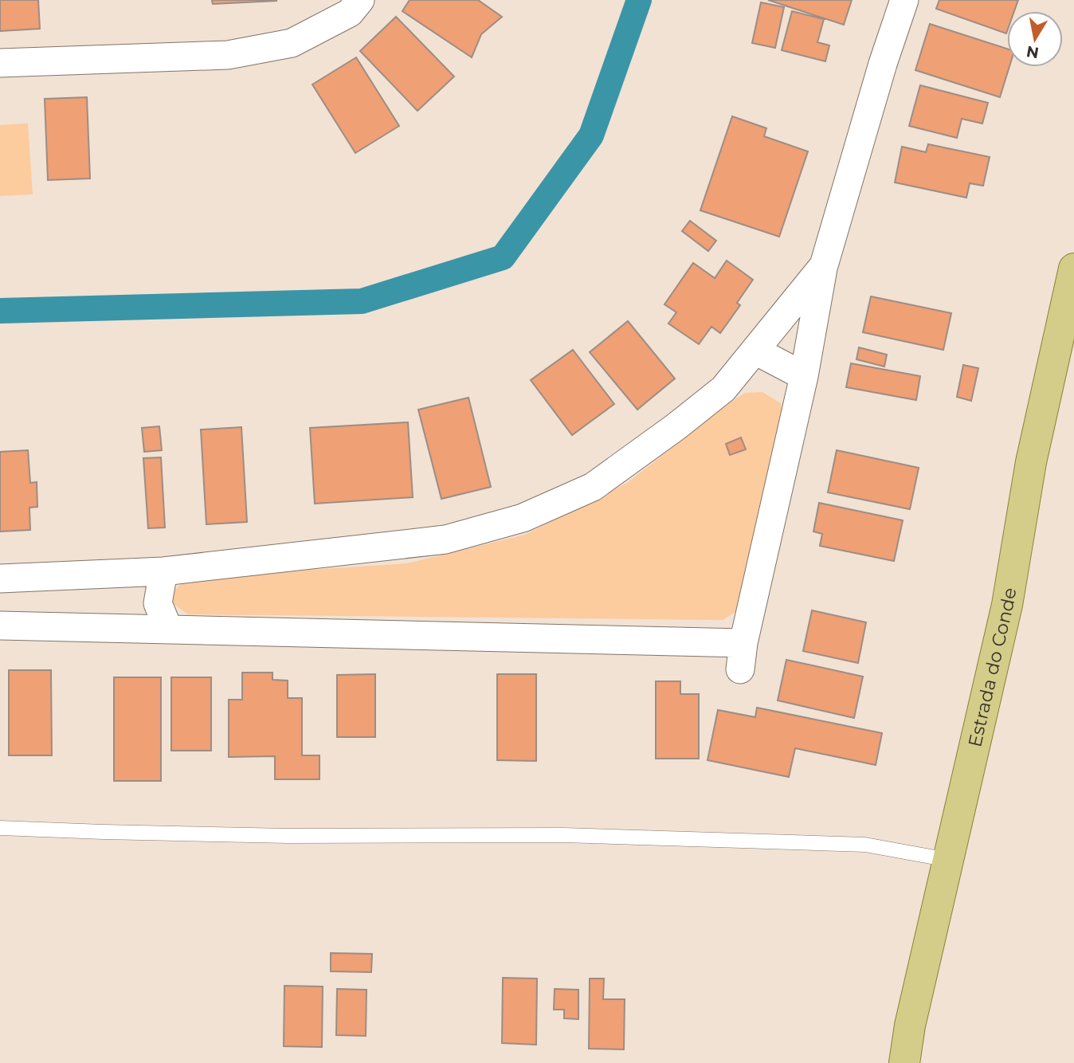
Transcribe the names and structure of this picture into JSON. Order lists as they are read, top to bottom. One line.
{"streets":{"main road":["Estrada do Conde"]},"north":"bottom"}
